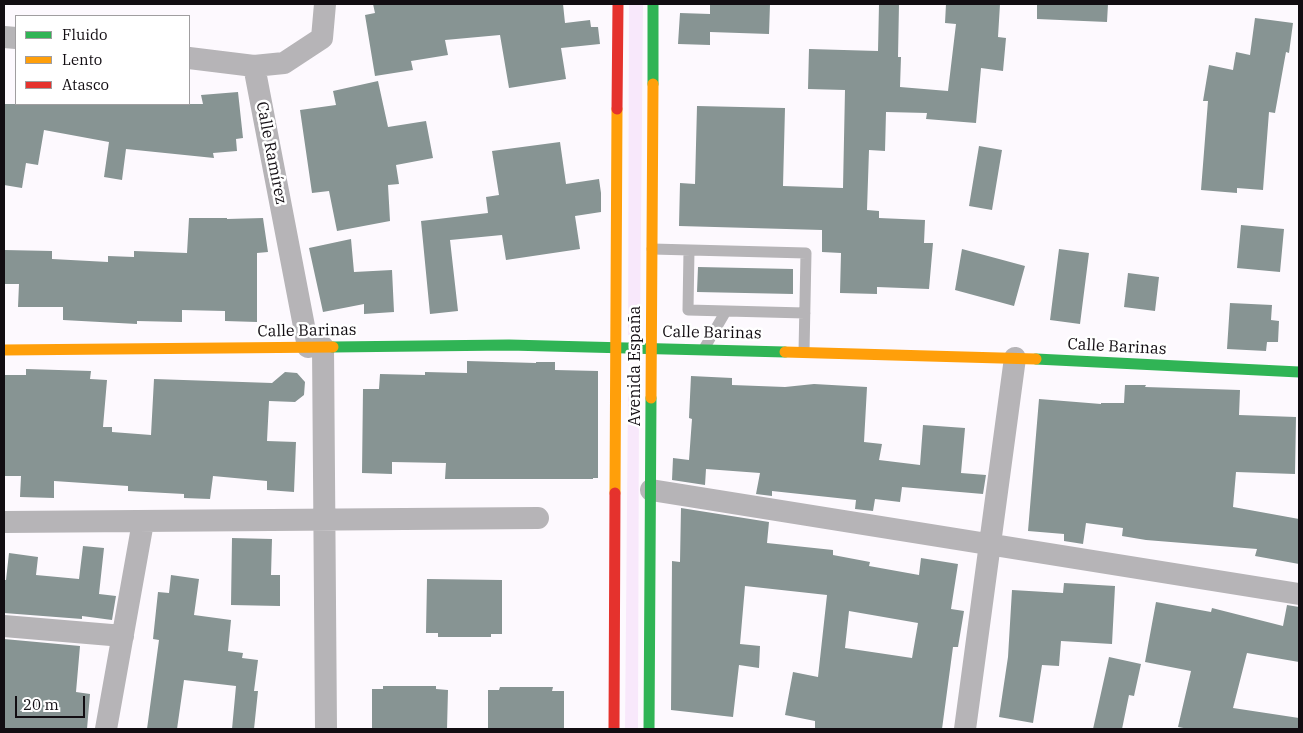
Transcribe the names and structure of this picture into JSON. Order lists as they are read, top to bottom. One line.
{"streets":{"main road":["Calle Barinas","Avenida España"],"street":["Calle Ramírez"]},"crossings":[["Calle Ramírez","Calle Barinas"],["Calle Barinas","Avenida España"]],"legend":["Fluido","Lento","Atasco"],"scale_bar":"20 m"}
